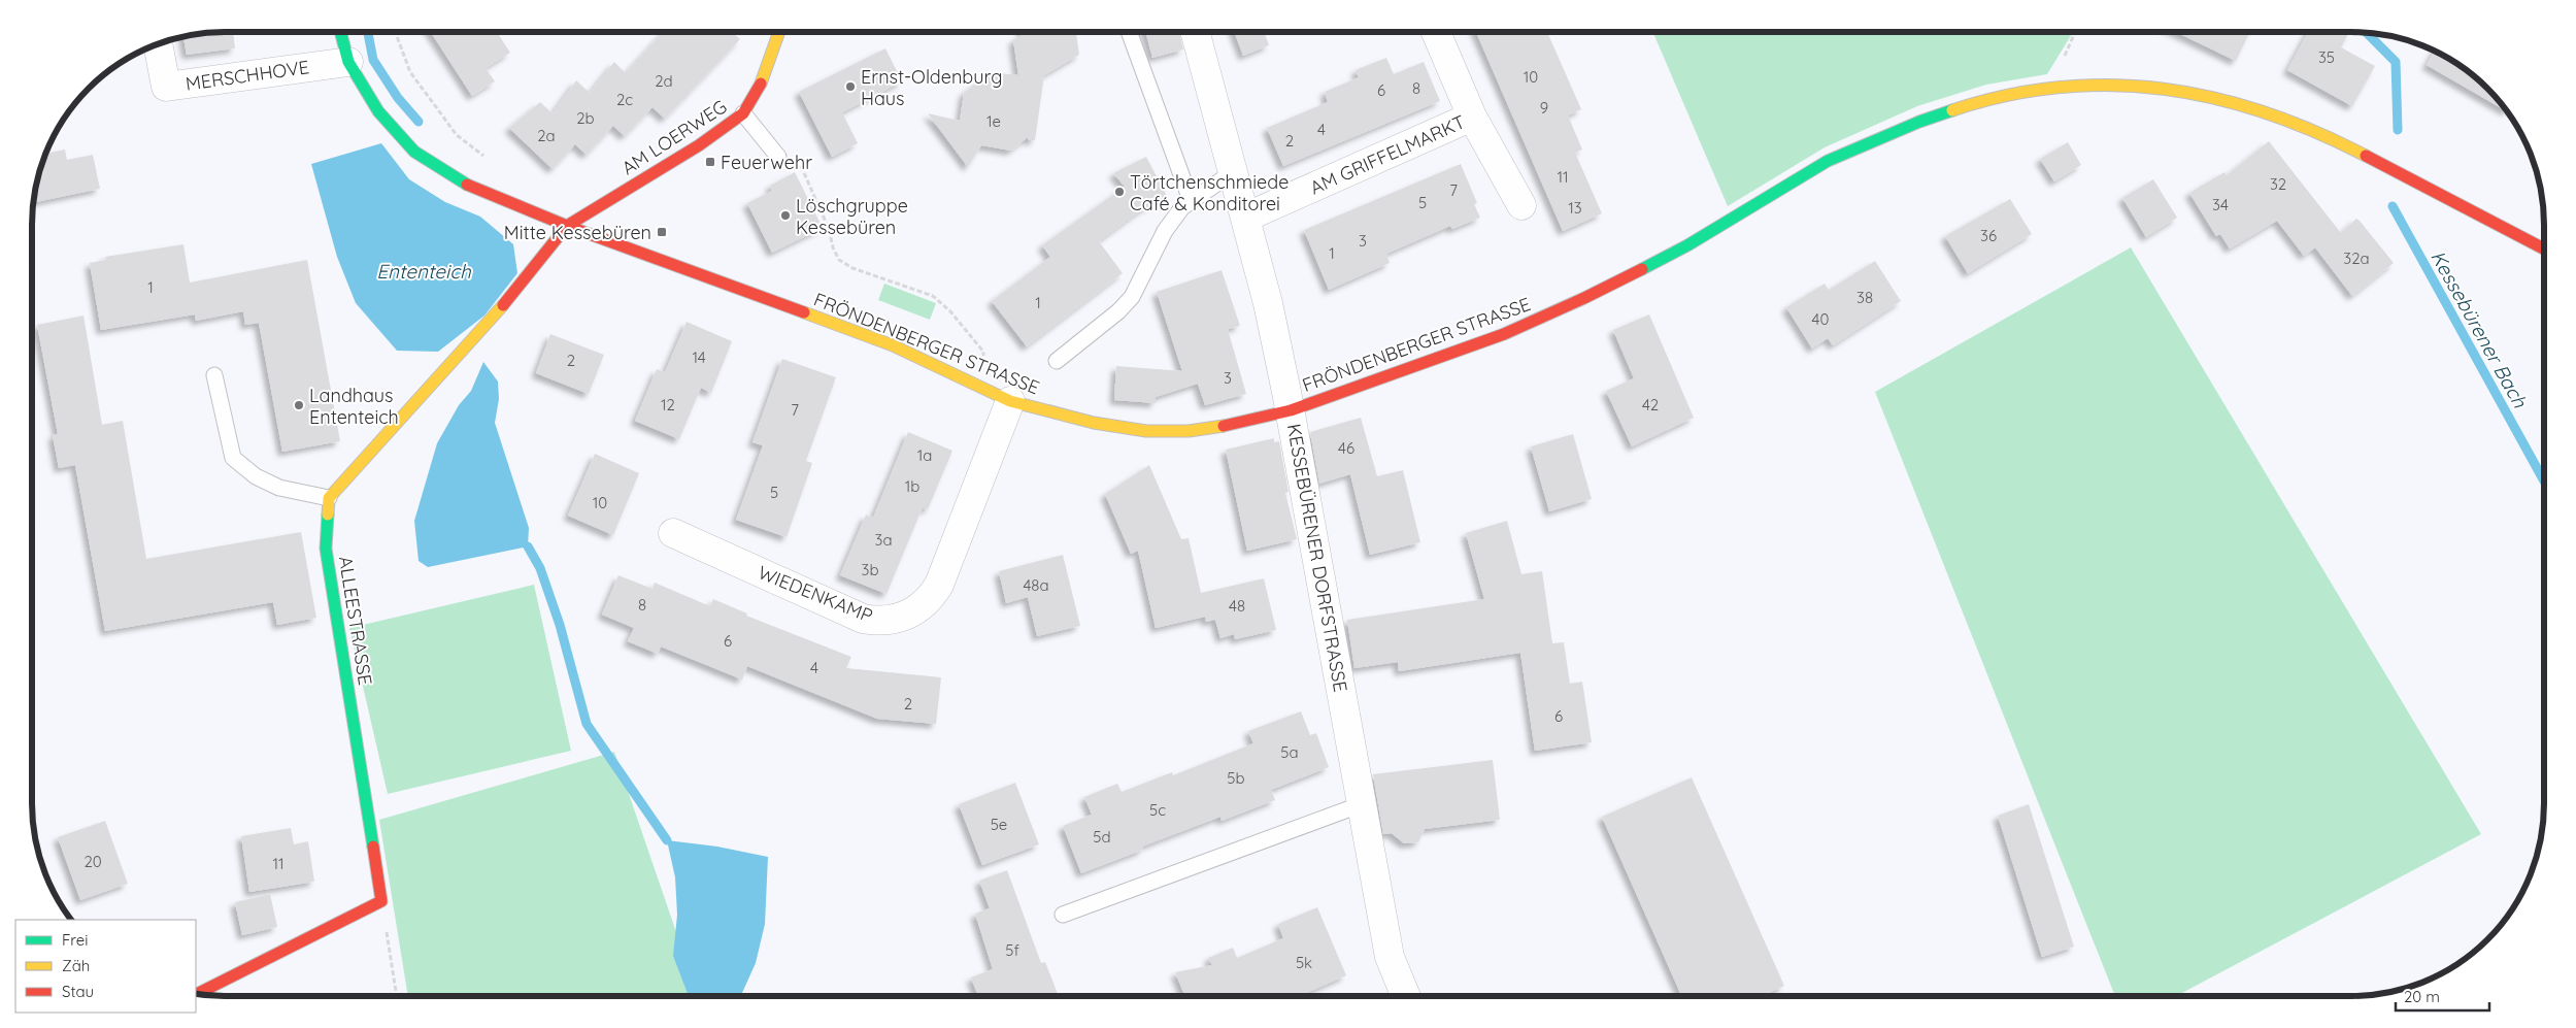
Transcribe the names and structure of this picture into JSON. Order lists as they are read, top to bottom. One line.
{"streets":{"main road":["AM LOERWEG","FRÖNDENBERGER STRASSE","ALLEESTRASSE"],"street":["MERSCHHOVE","AM GRIFFELMARKT","KESSEBÜRENER DORFSTRASSE","WIEDENKAMP"]},"crossings":[["MERSCHHOVE","FRÖNDENBERGER STRASSE"],["AM LOERWEG","FRÖNDENBERGER STRASSE"],["AM GRIFFELMARKT","KESSEBÜRENER DORFSTRASSE"],["FRÖNDENBERGER STRASSE","KESSEBÜRENER DORFSTRASSE"],["FRÖNDENBERGER STRASSE","WIEDENKAMP"]],"water":["Ententeich","Kessebürener Bach"],"places":{"other":["Ernst-Oldenburg Haus","Törtchenschmiede Café & Konditorei","Löschgruppe Kessebüren","Landhaus Ententeich"],"transit":["Feuerwehr","Mitte Kessebüren"]},"house_numbers":["35","10","2d","8","6","2c","9","2b","1e","4","2a","2","11","32","7","5","34","13","36","3","1","32a","1","38","1","40","14","2","3","12","42","7","46","1a","1b","5","10","3a","3b","48a","8","48","6","4","2","6","5a","5b","5c","5e","5d","20","11","5f","5k"],"legend":["Frei","Zäh","Stau"],"scale_bar":"20 m"}
